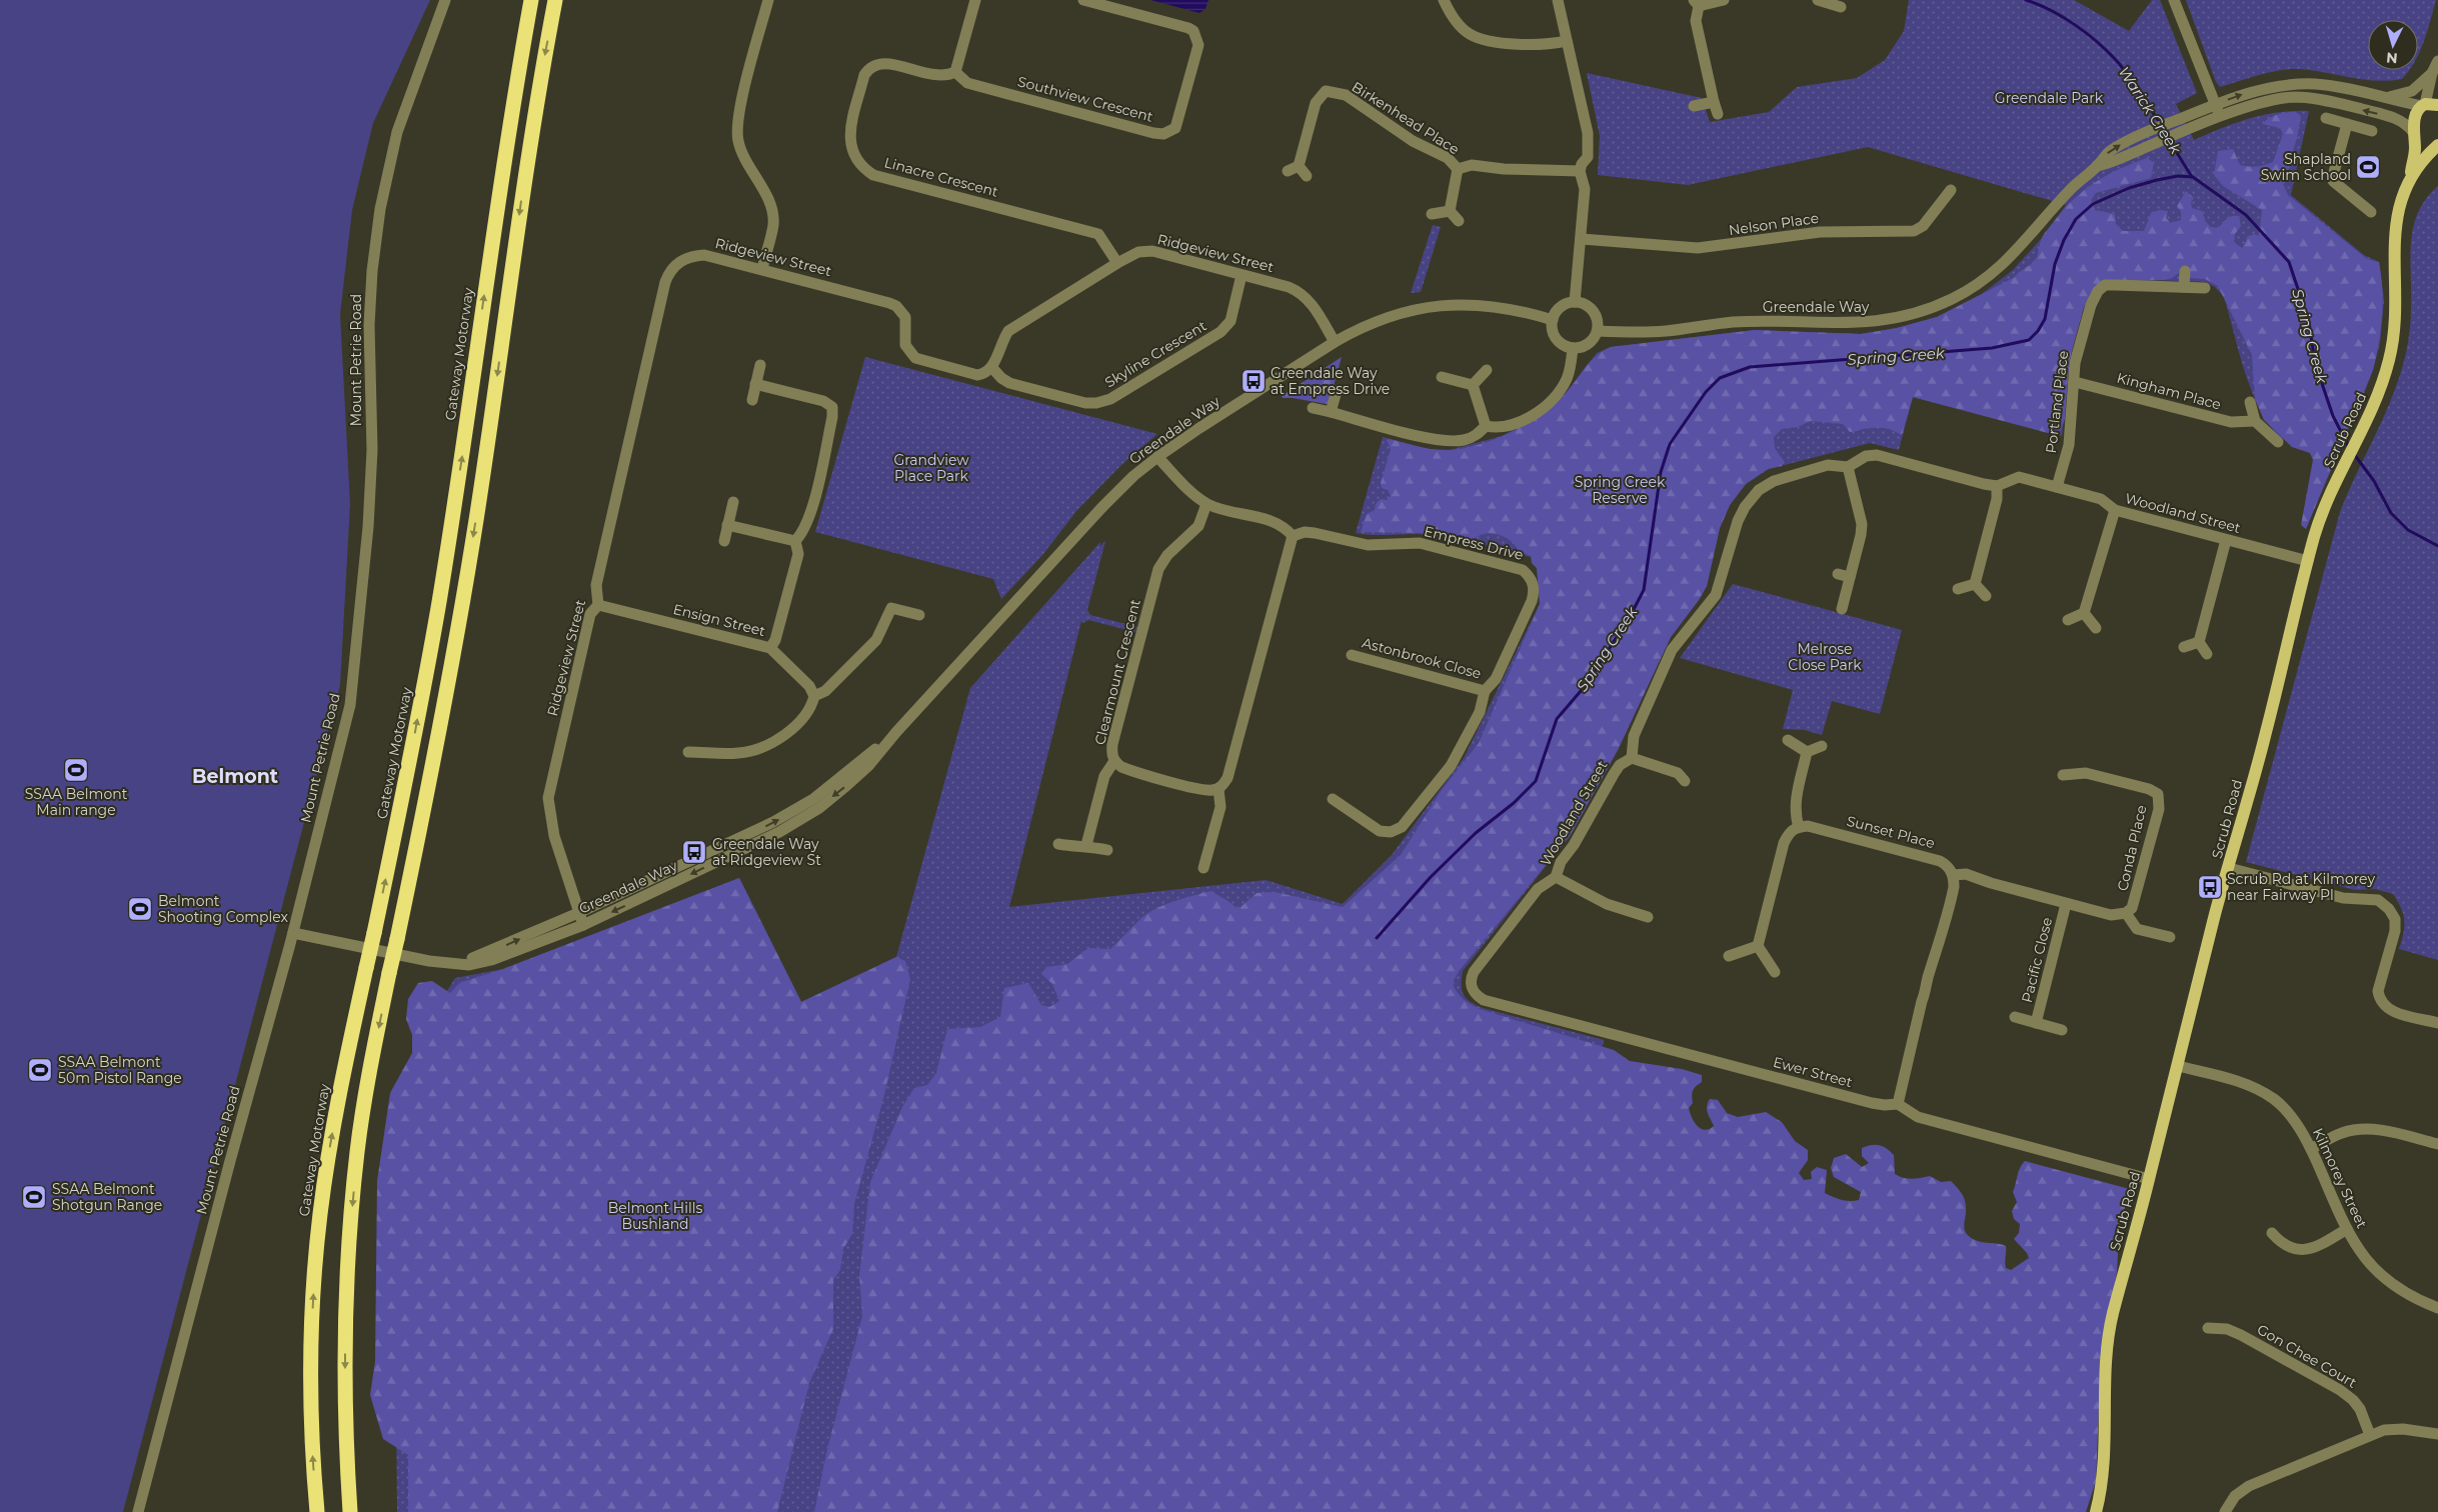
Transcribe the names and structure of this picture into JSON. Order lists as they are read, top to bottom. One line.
{"streets":{"highway":["Gateway Motorway"],"main road":["Scrub Road"],"street":["Southview Crescent","Birkenhead Place","Linacre Crescent","Nelson Place","Ridgeview Street","Greendale Way","Skyline Crescent","Mount Petrie Road","Kingham Place","Portland Place","Woodland Street","Empress Drive","Ensign Street","Astonbrook Close","Clearmount Crescent","Sunset Place","Conda Place","Pacific Close","Ewer Street","Kilmorey Street","Gon Chee Court"]},"crossings":[["Southview Crescent","Linacre Crescent"],["Linacre Crescent","Ridgeview Street"],["Ridgeview Street","Greendale Way"],["Ridgeview Street","Skyline Crescent"],["Ridgeview Street","Ensign Street"],["Greendale Way","Mount Petrie Road"],["Greendale Way","Scrub Road"],["Kingham Place","Portland Place"],["Portland Place","Woodland Street"],["Scrub Road","Woodland Street"],["Scrub Road","Ewer Street"],["Scrub Road","Kilmorey Street"],["Woodland Street","Ewer Street"],["Empress Drive","Astonbrook Close"]],"districts":["Belmont"],"water":["Warick Creek","Spring Creek"],"parks":["Greendale Park","Grandview Place Park","Spring Creek Reserve","Melrose Close Park","Belmont Hills Bushland"],"places":{"sports":["Shapland Swim School","SSAA Belmont Main range","Belmont Shooting Complex","SSAA Belmont 50m Pistol Range","SSAA Belmont Shotgun Range"],"bus stop":["Greendale Way at Empress Drive","Greendale Way at Ridgeview St","Scrub Rd at Kilmorey near Fairway Pl"]},"north":"bottom"}
